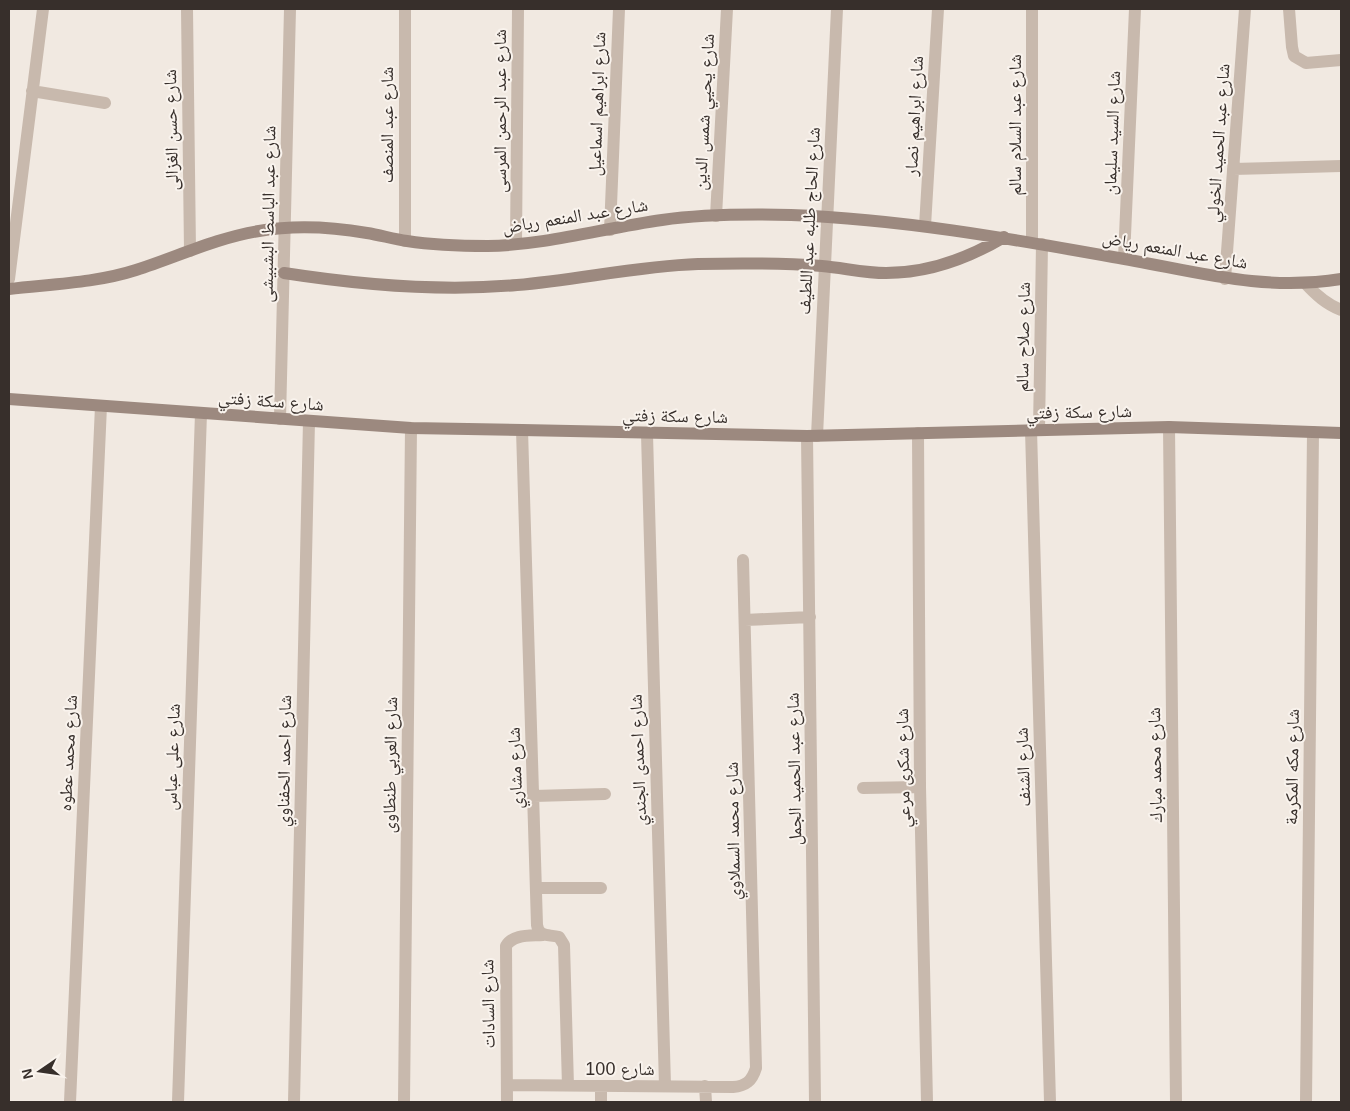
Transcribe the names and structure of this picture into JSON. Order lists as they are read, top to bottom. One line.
{"streets":{"street":["شارع ابراهيم اسماعيل","شارع عبد الرحمن المرسى","شارع يحيي شمس الدين","شارع ابراهيم نصار","شارع عبد المنصف","شارع عبد السلام سالم","شارع حسن الغزالى","شارع السيد سليمان","شارع عبد الحميد الخولي","شارع عبد الباسط البشبيشى","شارع عبد المنعم رياض","شارع الحاج طلبه عبد اللطيف","شارع صلاح سالم","شارع سكة زفتي","شارع محمد عطوه","شارع على عباس","شارع احمدى الجندي","شارع احمد الحفناوي","شارع العربي طنطاوى","شارع محمد مبارك","شارع الشنف","شارع مكه المكرمة","شارع مشاري","شارع شكرى مرعي","شارع عبد الحميد الجمل","شارع محمد السملاوي","شارع السادات","شارع 100"]},"crossings":[["شارع ابراهيم اسماعيل","شارع عبد المنعم رياض"],["شارع عبد الرحمن المرسى","شارع عبد المنعم رياض"],["شارع يحيي شمس الدين","شارع عبد المنعم رياض"],["شارع ابراهيم نصار","شارع عبد المنعم رياض"],["شارع عبد المنصف","شارع عبد المنعم رياض"],["شارع عبد السلام سالم","شارع عبد المنعم رياض"],["شارع عبد السلام سالم","شارع صلاح سالم"],["شارع حسن الغزالى","شارع عبد المنعم رياض"],["شارع السيد سليمان","شارع عبد المنعم رياض"],["شارع عبد الحميد الخولي","شارع عبد المنعم رياض"],["شارع عبد الباسط البشبيشى","شارع عبد المنعم رياض"],["شارع عبد الباسط البشبيشى","شارع سكة زفتي"],["شارع عبد المنعم رياض","شارع الحاج طلبه عبد اللطيف"],["شارع عبد المنعم رياض","شارع صلاح سالم"],["شارع الحاج طلبه عبد اللطيف","شارع سكة زفتي"],["شارع الحاج طلبه عبد اللطيف","شارع عبد الحميد الجمل"],["شارع صلاح سالم","شارع سكة زفتي"],["شارع صلاح سالم","شارع الشنف"],["شارع سكة زفتي","شارع محمد عطوه"],["شارع سكة زفتي","شارع على عباس"],["شارع سكة زفتي","شارع احمدى الجندي"],["شارع سكة زفتي","شارع احمد الحفناوي"],["شارع سكة زفتي","شارع العربي طنطاوى"],["شارع سكة زفتي","شارع محمد مبارك"],["شارع سكة زفتي","شارع الشنف"],["شارع سكة زفتي","شارع مكه المكرمة"],["شارع سكة زفتي","شارع مشاري"],["شارع سكة زفتي","شارع شكرى مرعي"],["شارع سكة زفتي","شارع عبد الحميد الجمل"],["شارع احمدى الجندي","شارع 100"],["شارع مشاري","شارع السادات"],["شارع محمد السملاوي","شارع 100"],["شارع السادات","شارع 100"]],"north":"left"}
